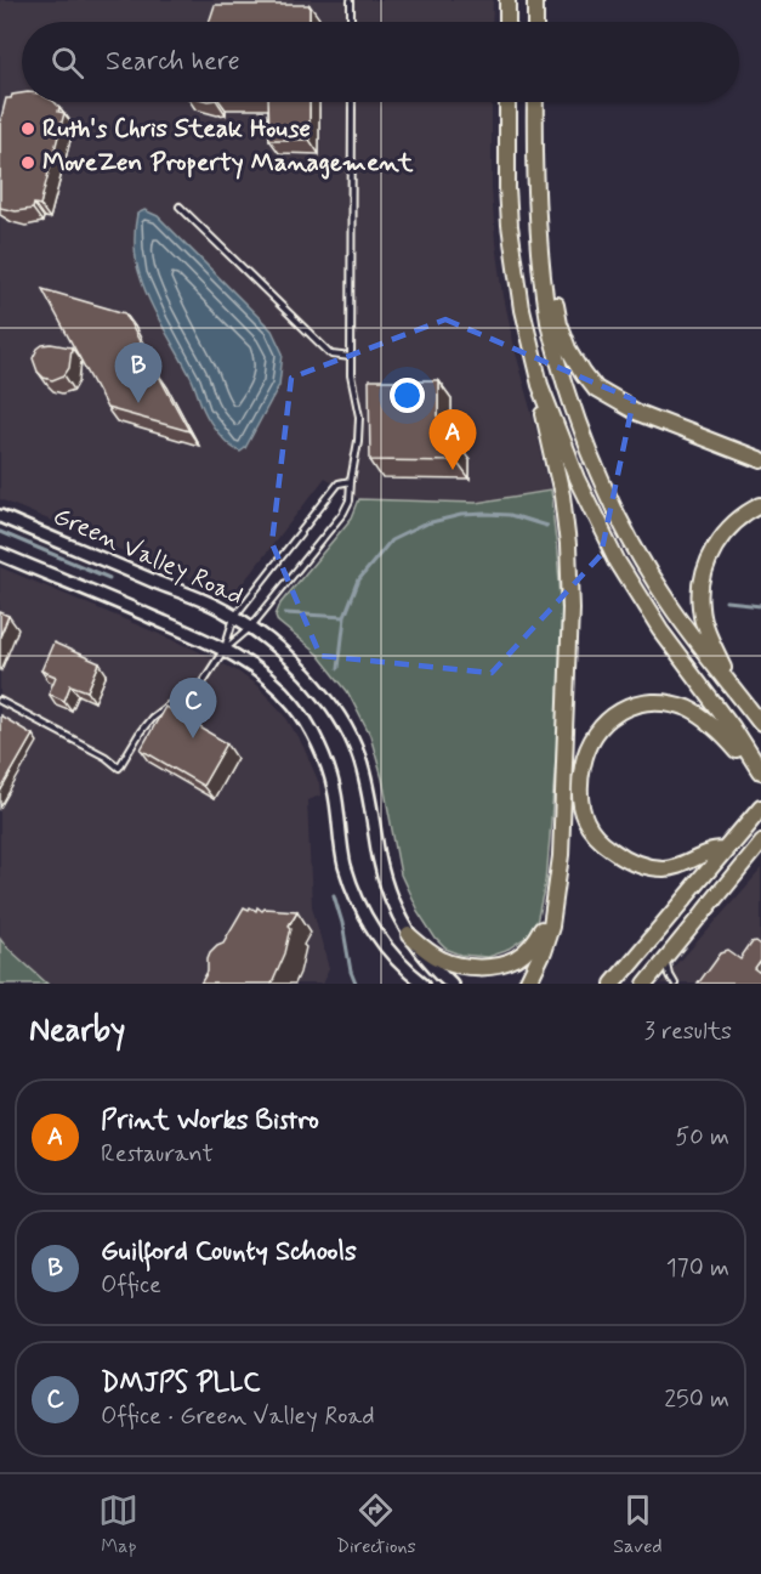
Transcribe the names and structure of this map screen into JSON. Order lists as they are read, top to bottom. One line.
{"streets":{"main road":["Green Valley Road"]},"places":["Ruth's Chris Steak House","MoveZen Property Management"],"page":{"search":"Search here","pins":["B","A","C"],"heading":["Nearby","3 results"],"list":[{"mark":"A","name":"Print Works Bistro","note":"Restaurant","value":"50 m"},{"mark":"B","name":"Guilford County Schools","note":"Office","value":"170 m"},{"mark":"C","name":"DMJPS PLLC","note":"Office · Green Valley Road","value":"250 m"}],"nav":["Map","Directions","Saved"]}}
